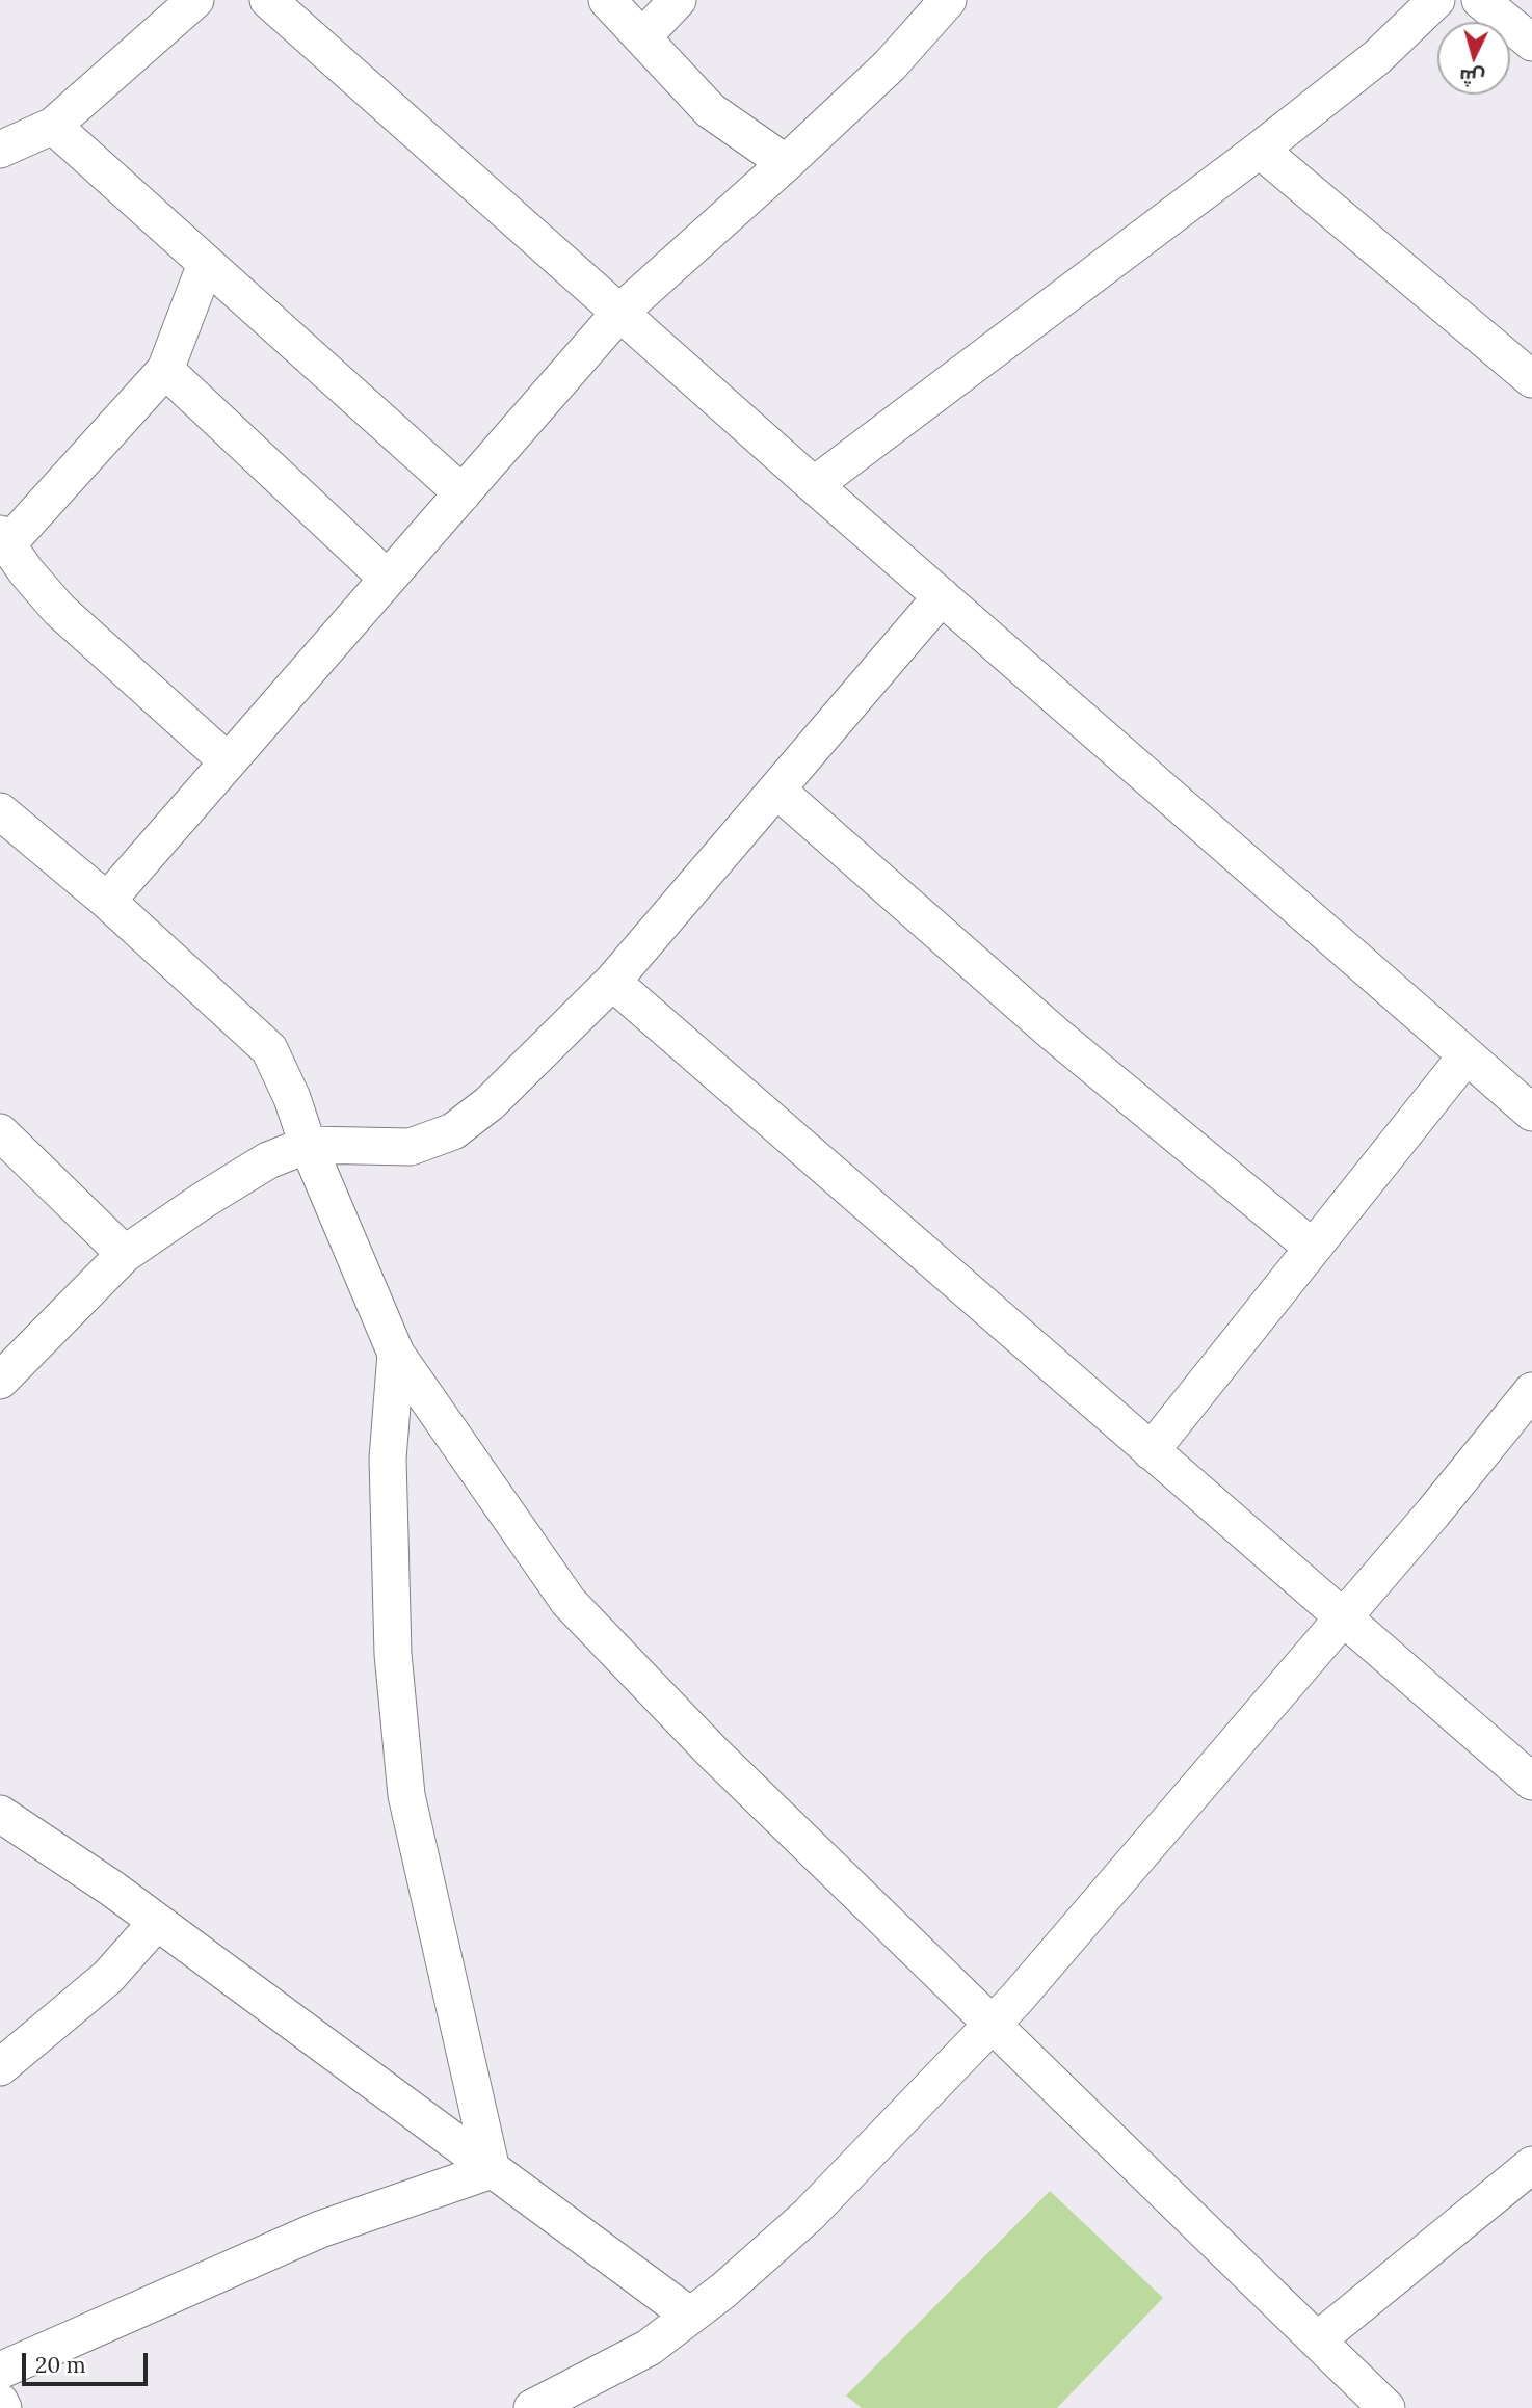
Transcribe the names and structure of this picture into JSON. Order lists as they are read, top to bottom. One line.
{"scale_bar":"20 m","north":"bottom"}
